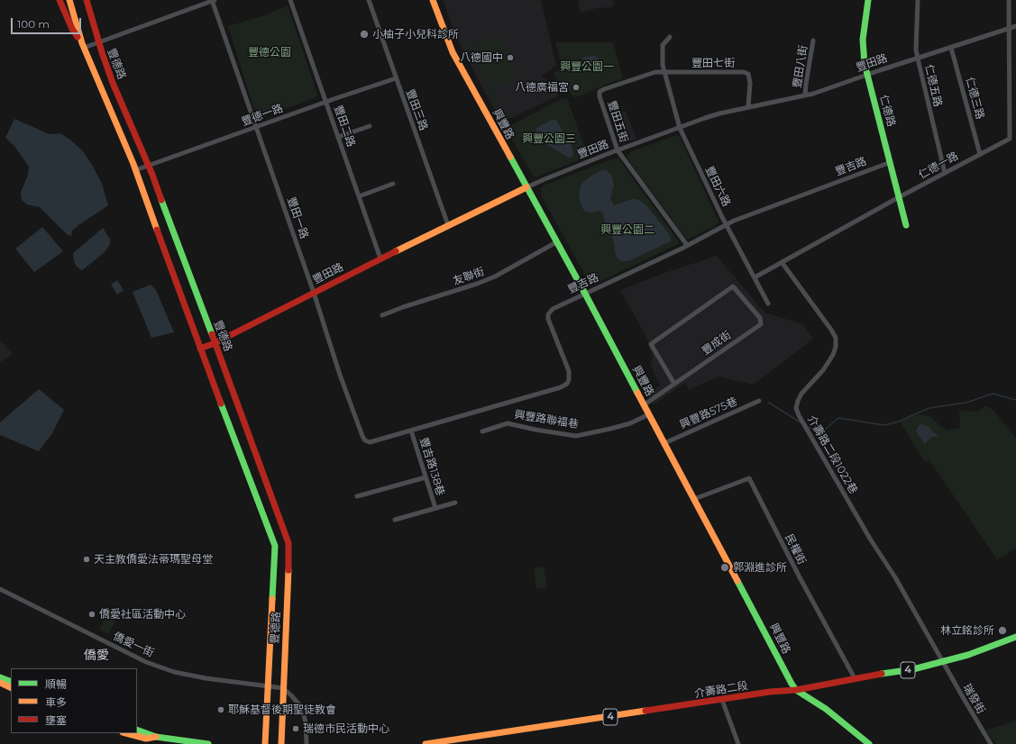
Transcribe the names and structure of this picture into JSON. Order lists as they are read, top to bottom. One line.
{"streets":{"main road":["豐田路","豐德路","仁德路","興豐路","4","介壽路二段"],"street":["豐田七街","豐田八街","仁德五路","仁德三路","豐田三路","豐德一路","豐田五街","豐田二路","仁德一路","豐吉路","豐田六路","豐田一路","友聯街","豐成街","興豐路575巷","興豐路聯福巷","介壽路二段1022巷","豐吉路138巷","民權街","僑愛一街","瑞發街"]},"crossings":[["豐田七街","豐田路"],["豐田七街","豐田五街"],["豐田七街","豐田六路"],["豐田路","豐德路"],["豐田路","豐田八街"],["豐田路","仁德五路"],["豐田路","仁德三路"],["豐田路","豐田三路"],["豐田路","仁德路"],["豐田路","豐田五街"],["豐田路","興豐路"],["豐田路","豐田二路"],["豐田路","仁德一路"],["豐田路","豐田六路"],["豐田路","豐田一路"],["豐德路","豐德一路"],["豐德路","僑愛一街"],["仁德五路","仁德一路"],["仁德三路","仁德一路"],["豐田三路","豐德一路"],["仁德路","仁德一路"],["仁德路","豐吉路"],["豐德一路","豐田二路"],["豐德一路","豐田一路"],["豐田五街","豐吉路"],["豐田五街","豐田六路"],["興豐路","豐吉路"],["興豐路","友聯街"],["興豐路","豐成街"],["興豐路","興豐路575巷"],["興豐路","興豐路聯福巷"],["興豐路","民權街"],["興豐路","介壽路二段"],["仁德一路","豐田六路"],["仁德一路","介壽路二段1022巷"],["豐吉路","豐田六路"],["豐吉路","豐田一路"],["豐吉路","豐吉路138巷"],["介壽路二段1022巷","介壽路二段"],["介壽路二段1022巷","瑞發街"],["民權街","介壽路二段"],["介壽路二段","瑞發街"]],"districts":["僑愛"],"parks":["豐德公園","興豐公園一","興豐公園三","興豐公園二"],"places":["小柚子小兒科診所","八德國中","八德廣福宮","天主教僑愛法蒂瑪聖母堂","郭淵進診所","僑愛社區活動中心","林立銘診所","耶穌基督後期聖徒教會","瑞德市民活動中心"],"legend":["順暢","車多","壅塞"],"scale_bar":"100 m"}
